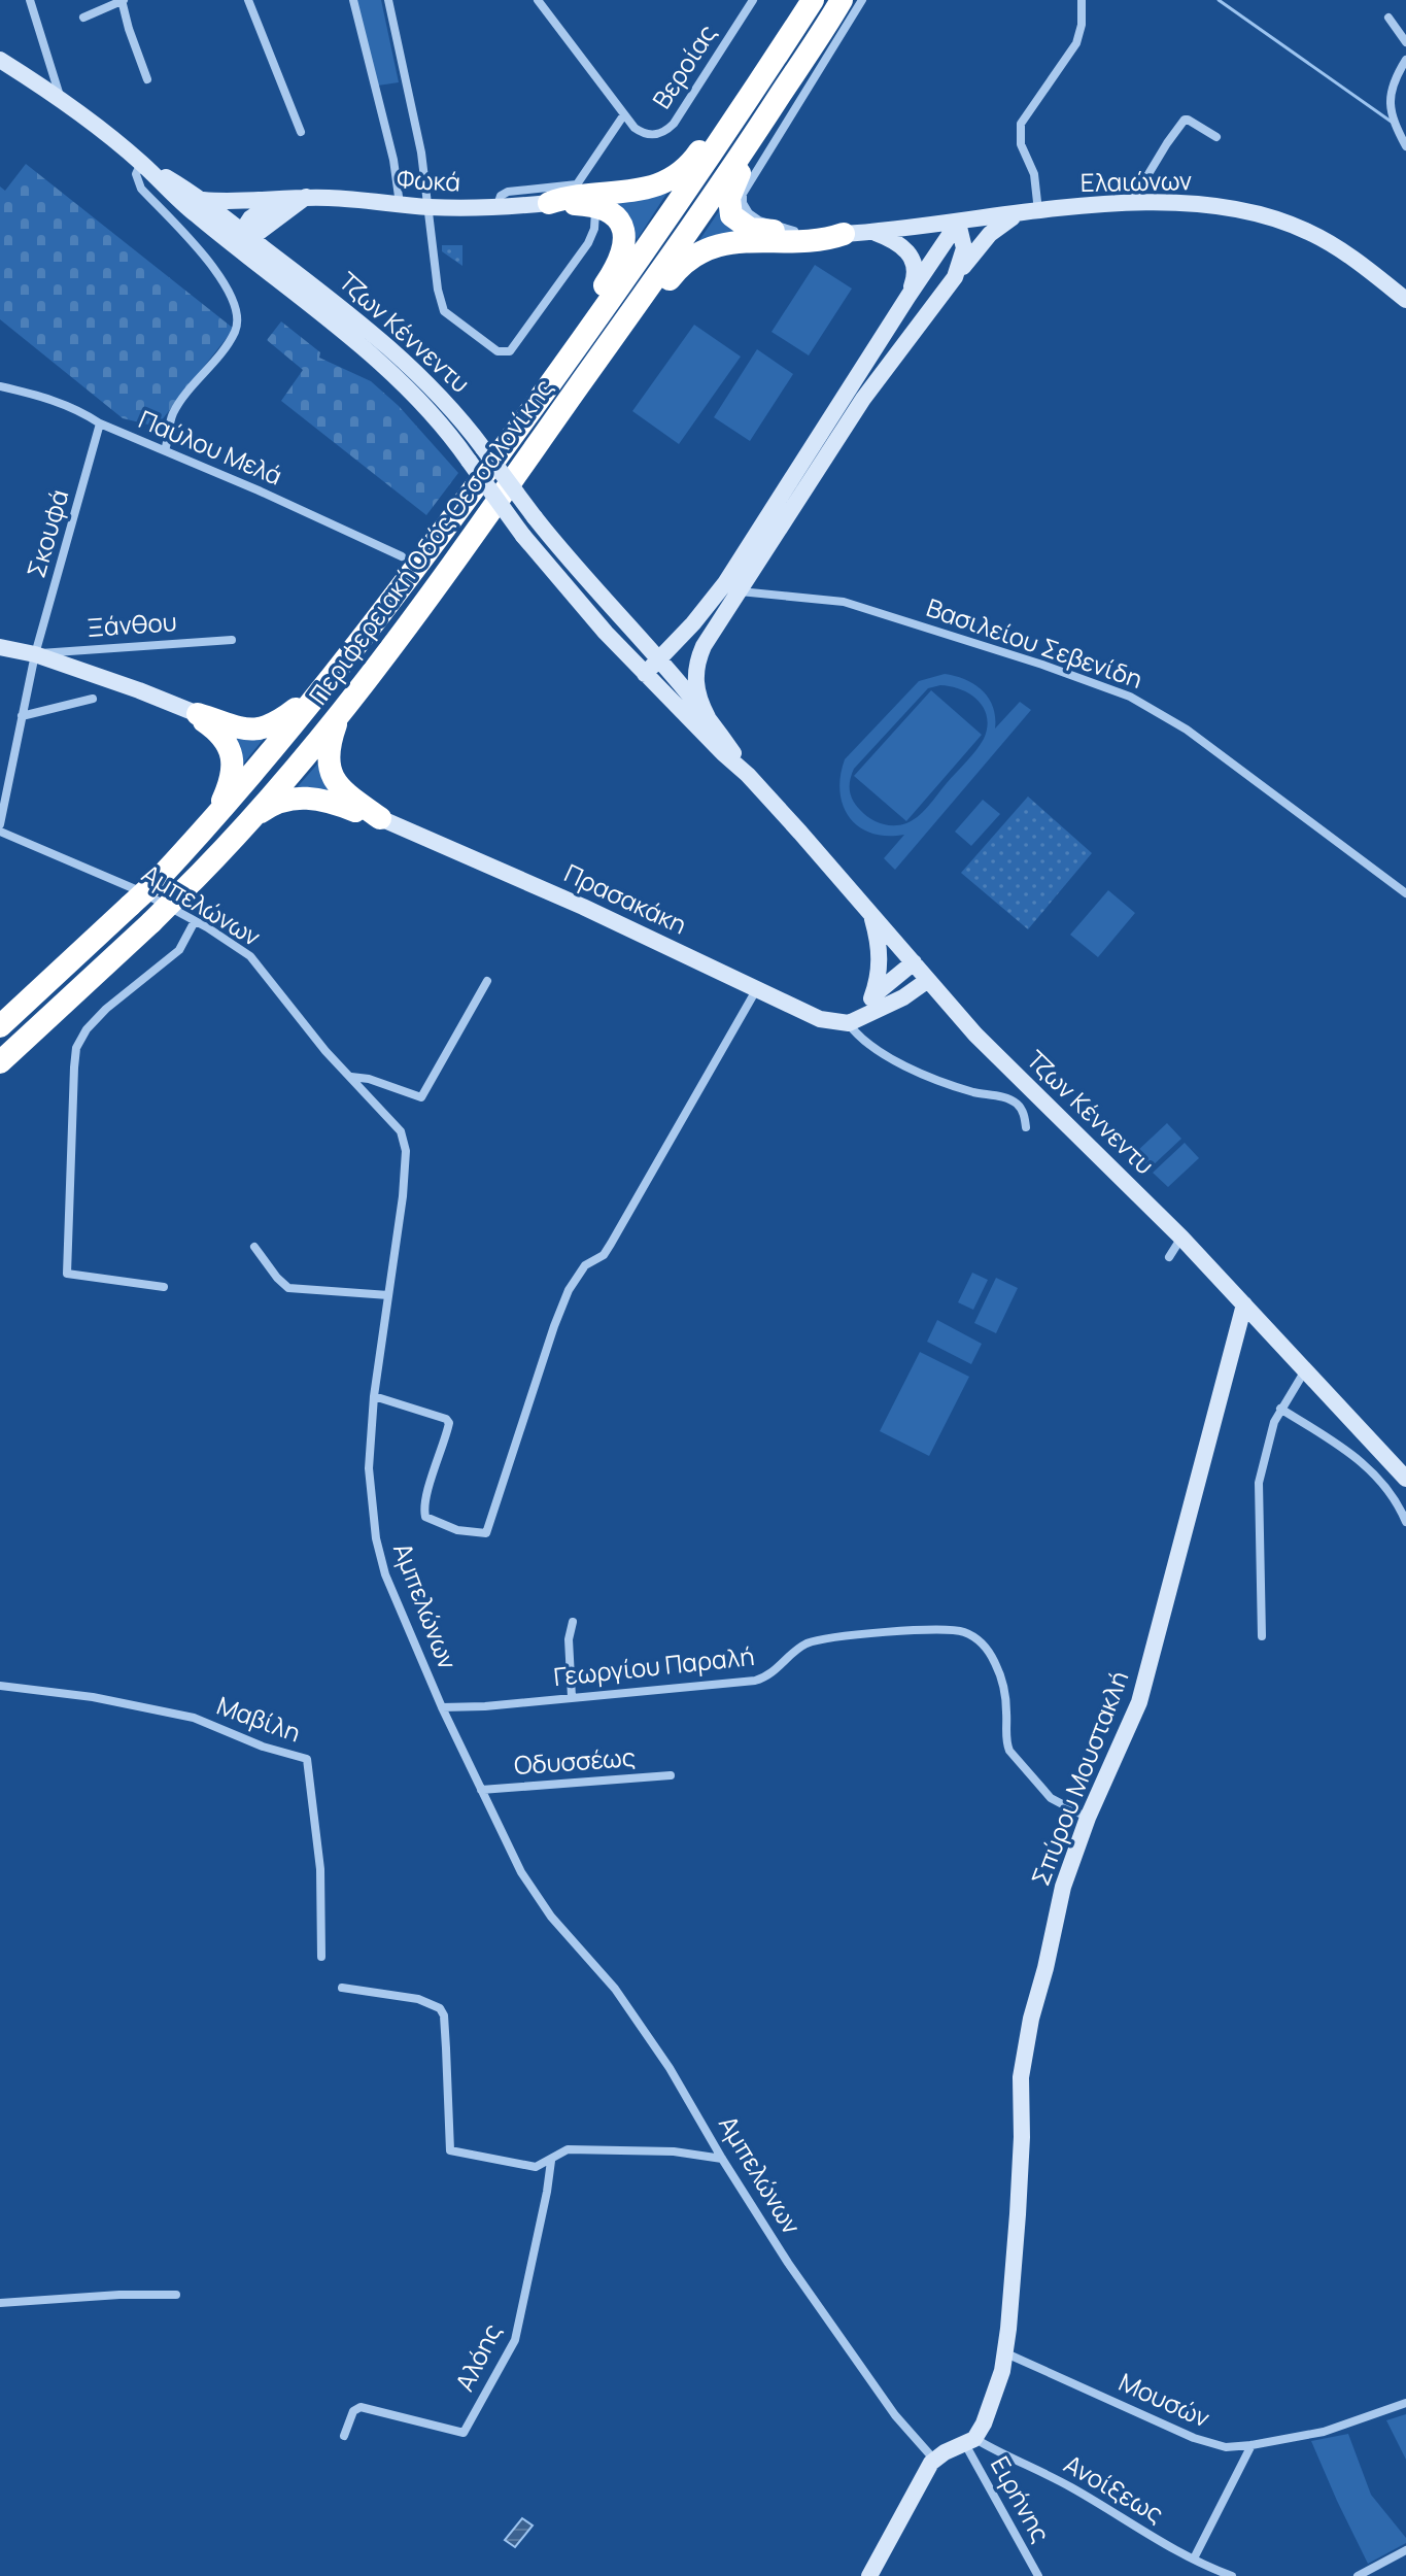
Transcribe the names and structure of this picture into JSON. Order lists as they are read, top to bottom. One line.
{"streets":{"highway":["Περιφερειακή Οδός Θεσσαλονίκης"],"main road":["Φωκά","Ελαιώνων","Τζων Κέννεντυ","Πρασακάκη","Σπύρου Μουστακλή"],"street":["Βεροίας","Παύλου Μελά","Σκουφά","Ξάνθου","Βασιλείου Σεβενίδη","Αμπελώνων","Γεωργίου Παραλή","Μαβίλη","Οδυσσέως","Αλόης","Μουσών","Ανοίξεως","Ειρήνης"]},"crossings":[["Βεροίας","Φωκά"],["Φωκά","Τζων Κέννεντυ"],["Τζων Κέννεντυ","Σπύρου Μουστακλή"],["Παύλου Μελά","Σκουφά"],["Σκουφά","Ξάνθου"],["Αμπελώνων","Γεωργίου Παραλή"],["Αμπελώνων","Οδυσσέως"],["Γεωργίου Παραλή","Σπύρου Μουστακλή"],["Σπύρου Μουστακλή","Μουσών"],["Σπύρου Μουστακλή","Ανοίξεως"],["Σπύρου Μουστακλή","Ειρήνης"],["Ανοίξεως","Ειρήνης"]]}
